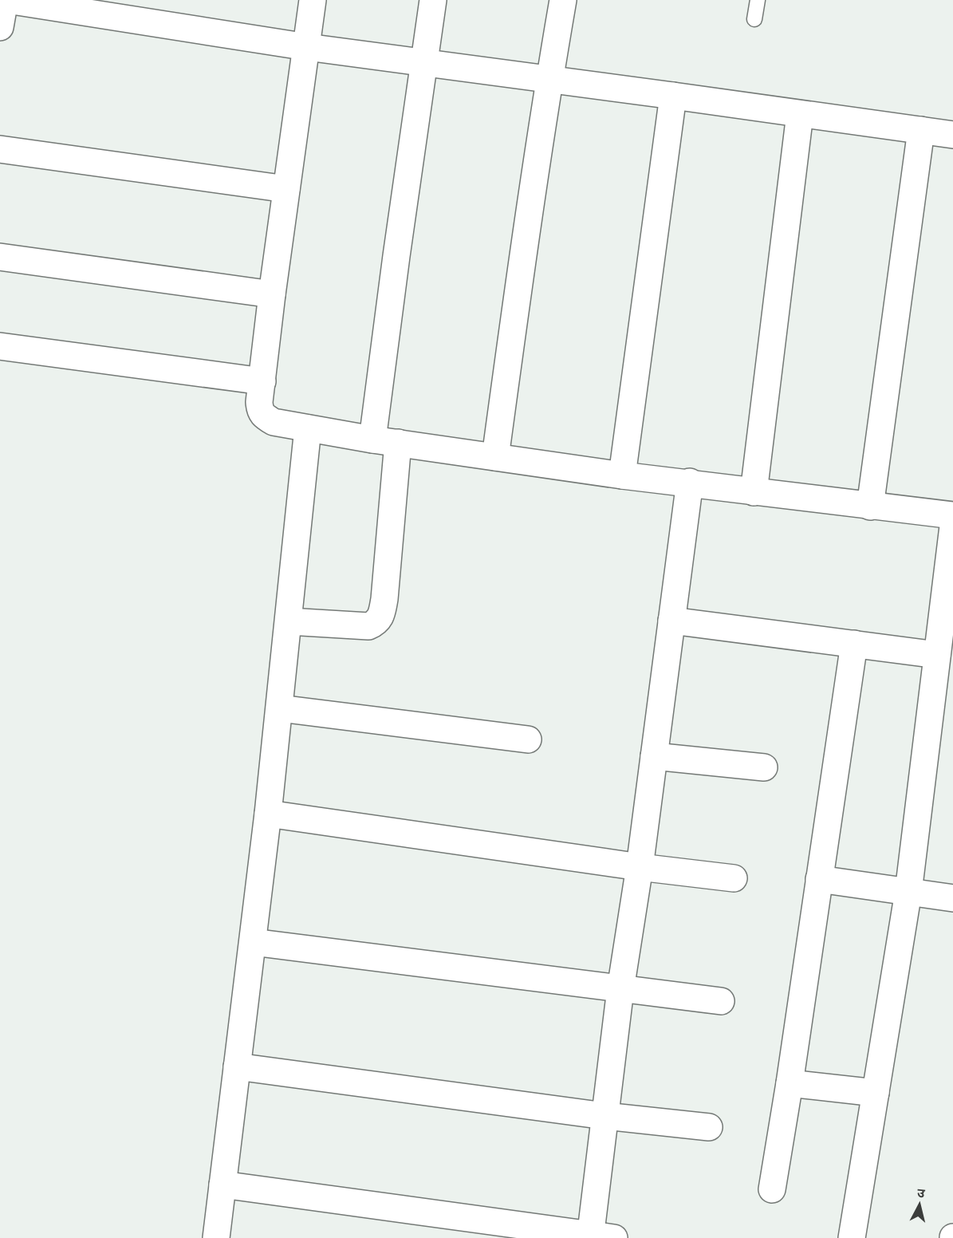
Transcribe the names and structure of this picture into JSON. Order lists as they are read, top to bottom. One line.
{"north":"top"}
